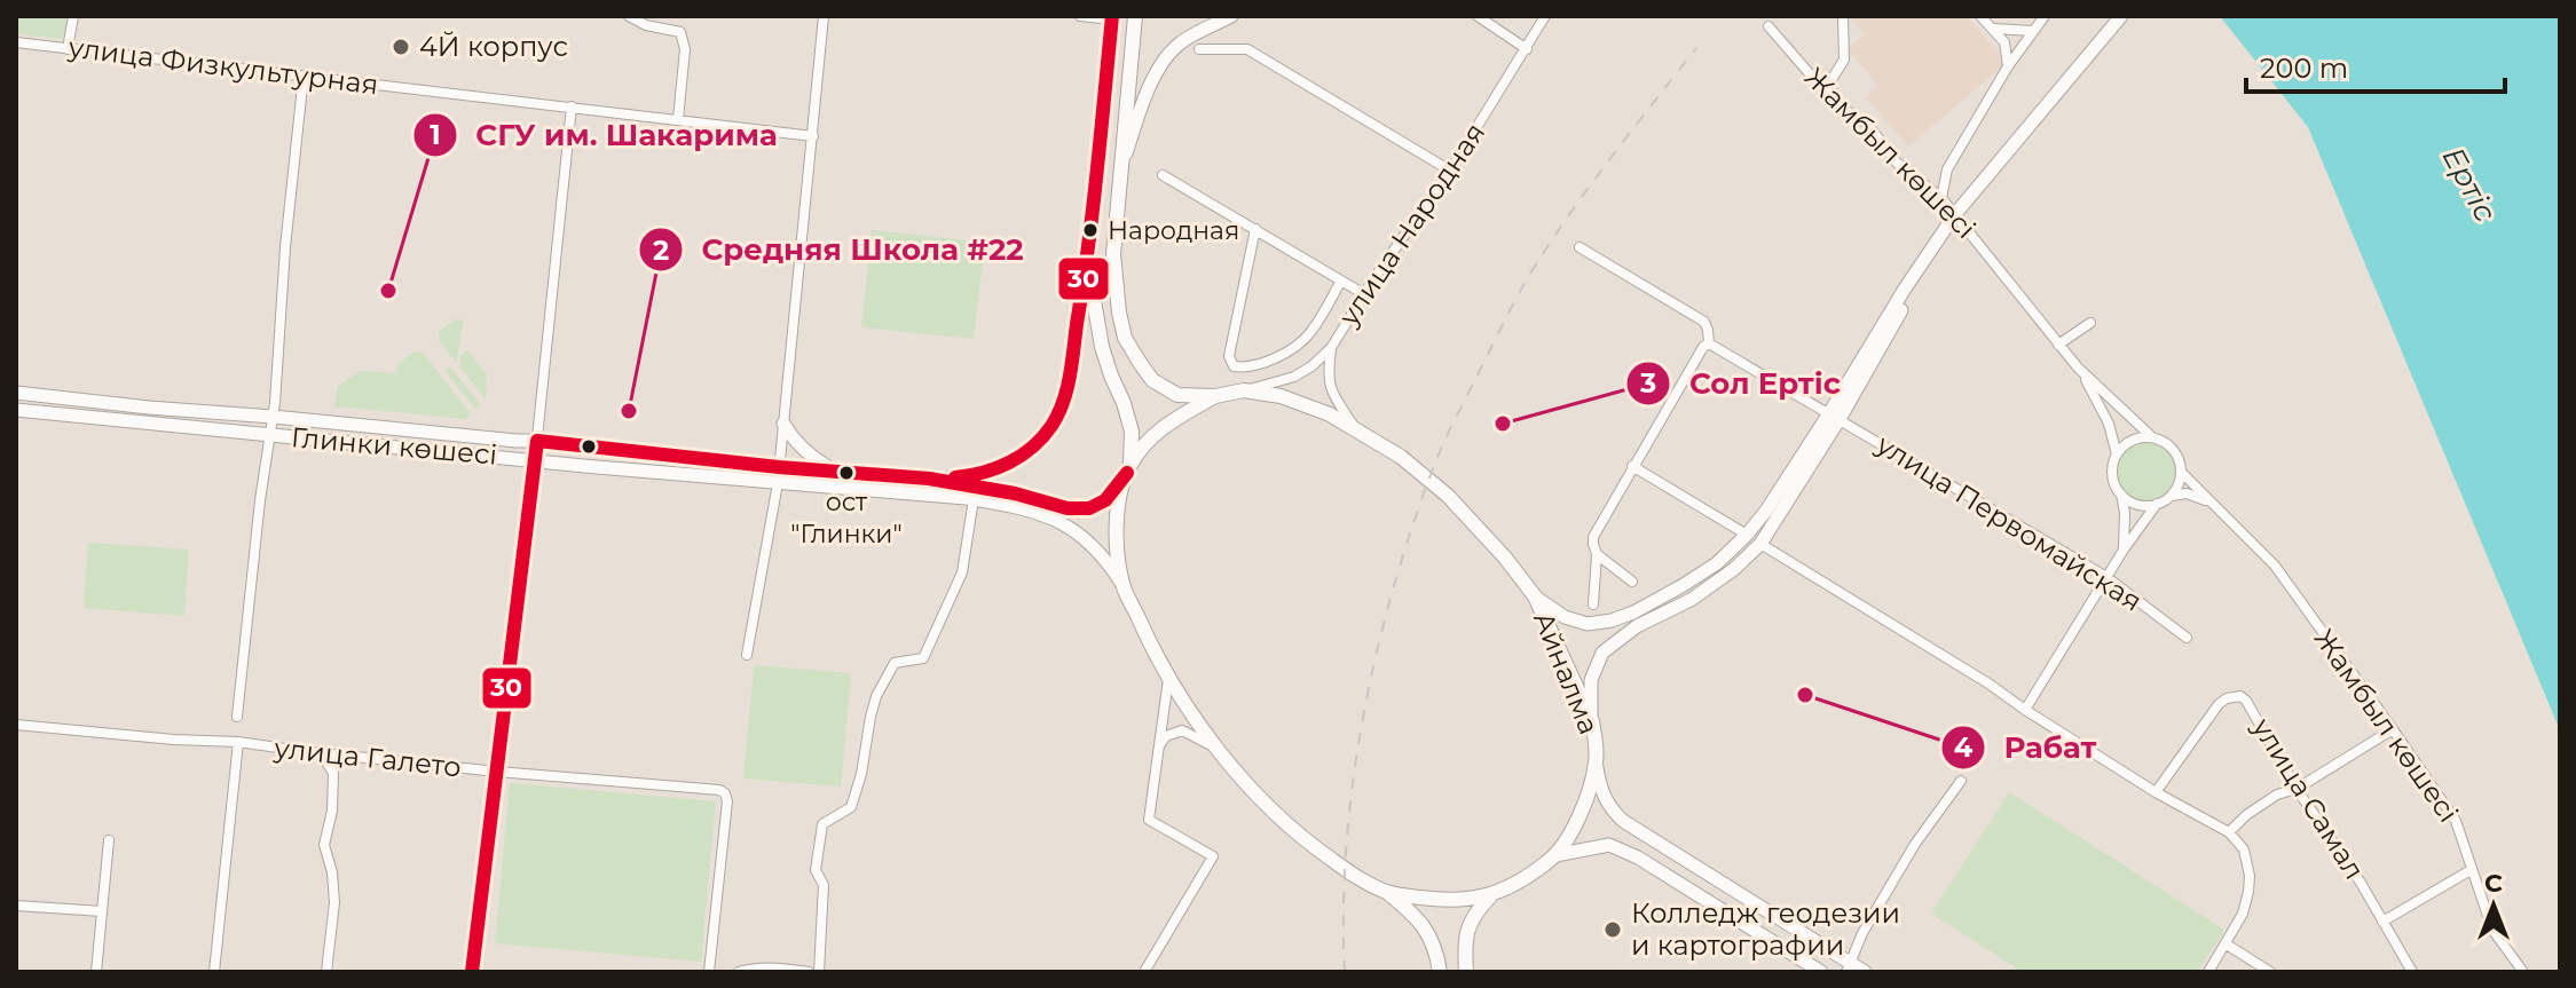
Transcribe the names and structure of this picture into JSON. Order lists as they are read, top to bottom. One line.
{"streets":{"highway":["Айналма"],"main road":["Глинки көшесі"],"street":["улица Физкультурная","Жамбыл көшесі","улица Народная","улица Первомайская","улица Галето","улица Самал"]},"crossings":[["улица Народная","Айналма"],["Глинки көшесі","Айналма"]],"water":["Ертіс"],"places":["4Й корпус","Народная","СГУ им. Шакарима","Средняя Школа #22","Сол Ертіс","ост \"Глинки\"","Рабат","Колледж геодезии и картографии"],"lines":["transit line 30"],"scale_bar":"200 m","north":"top"}
